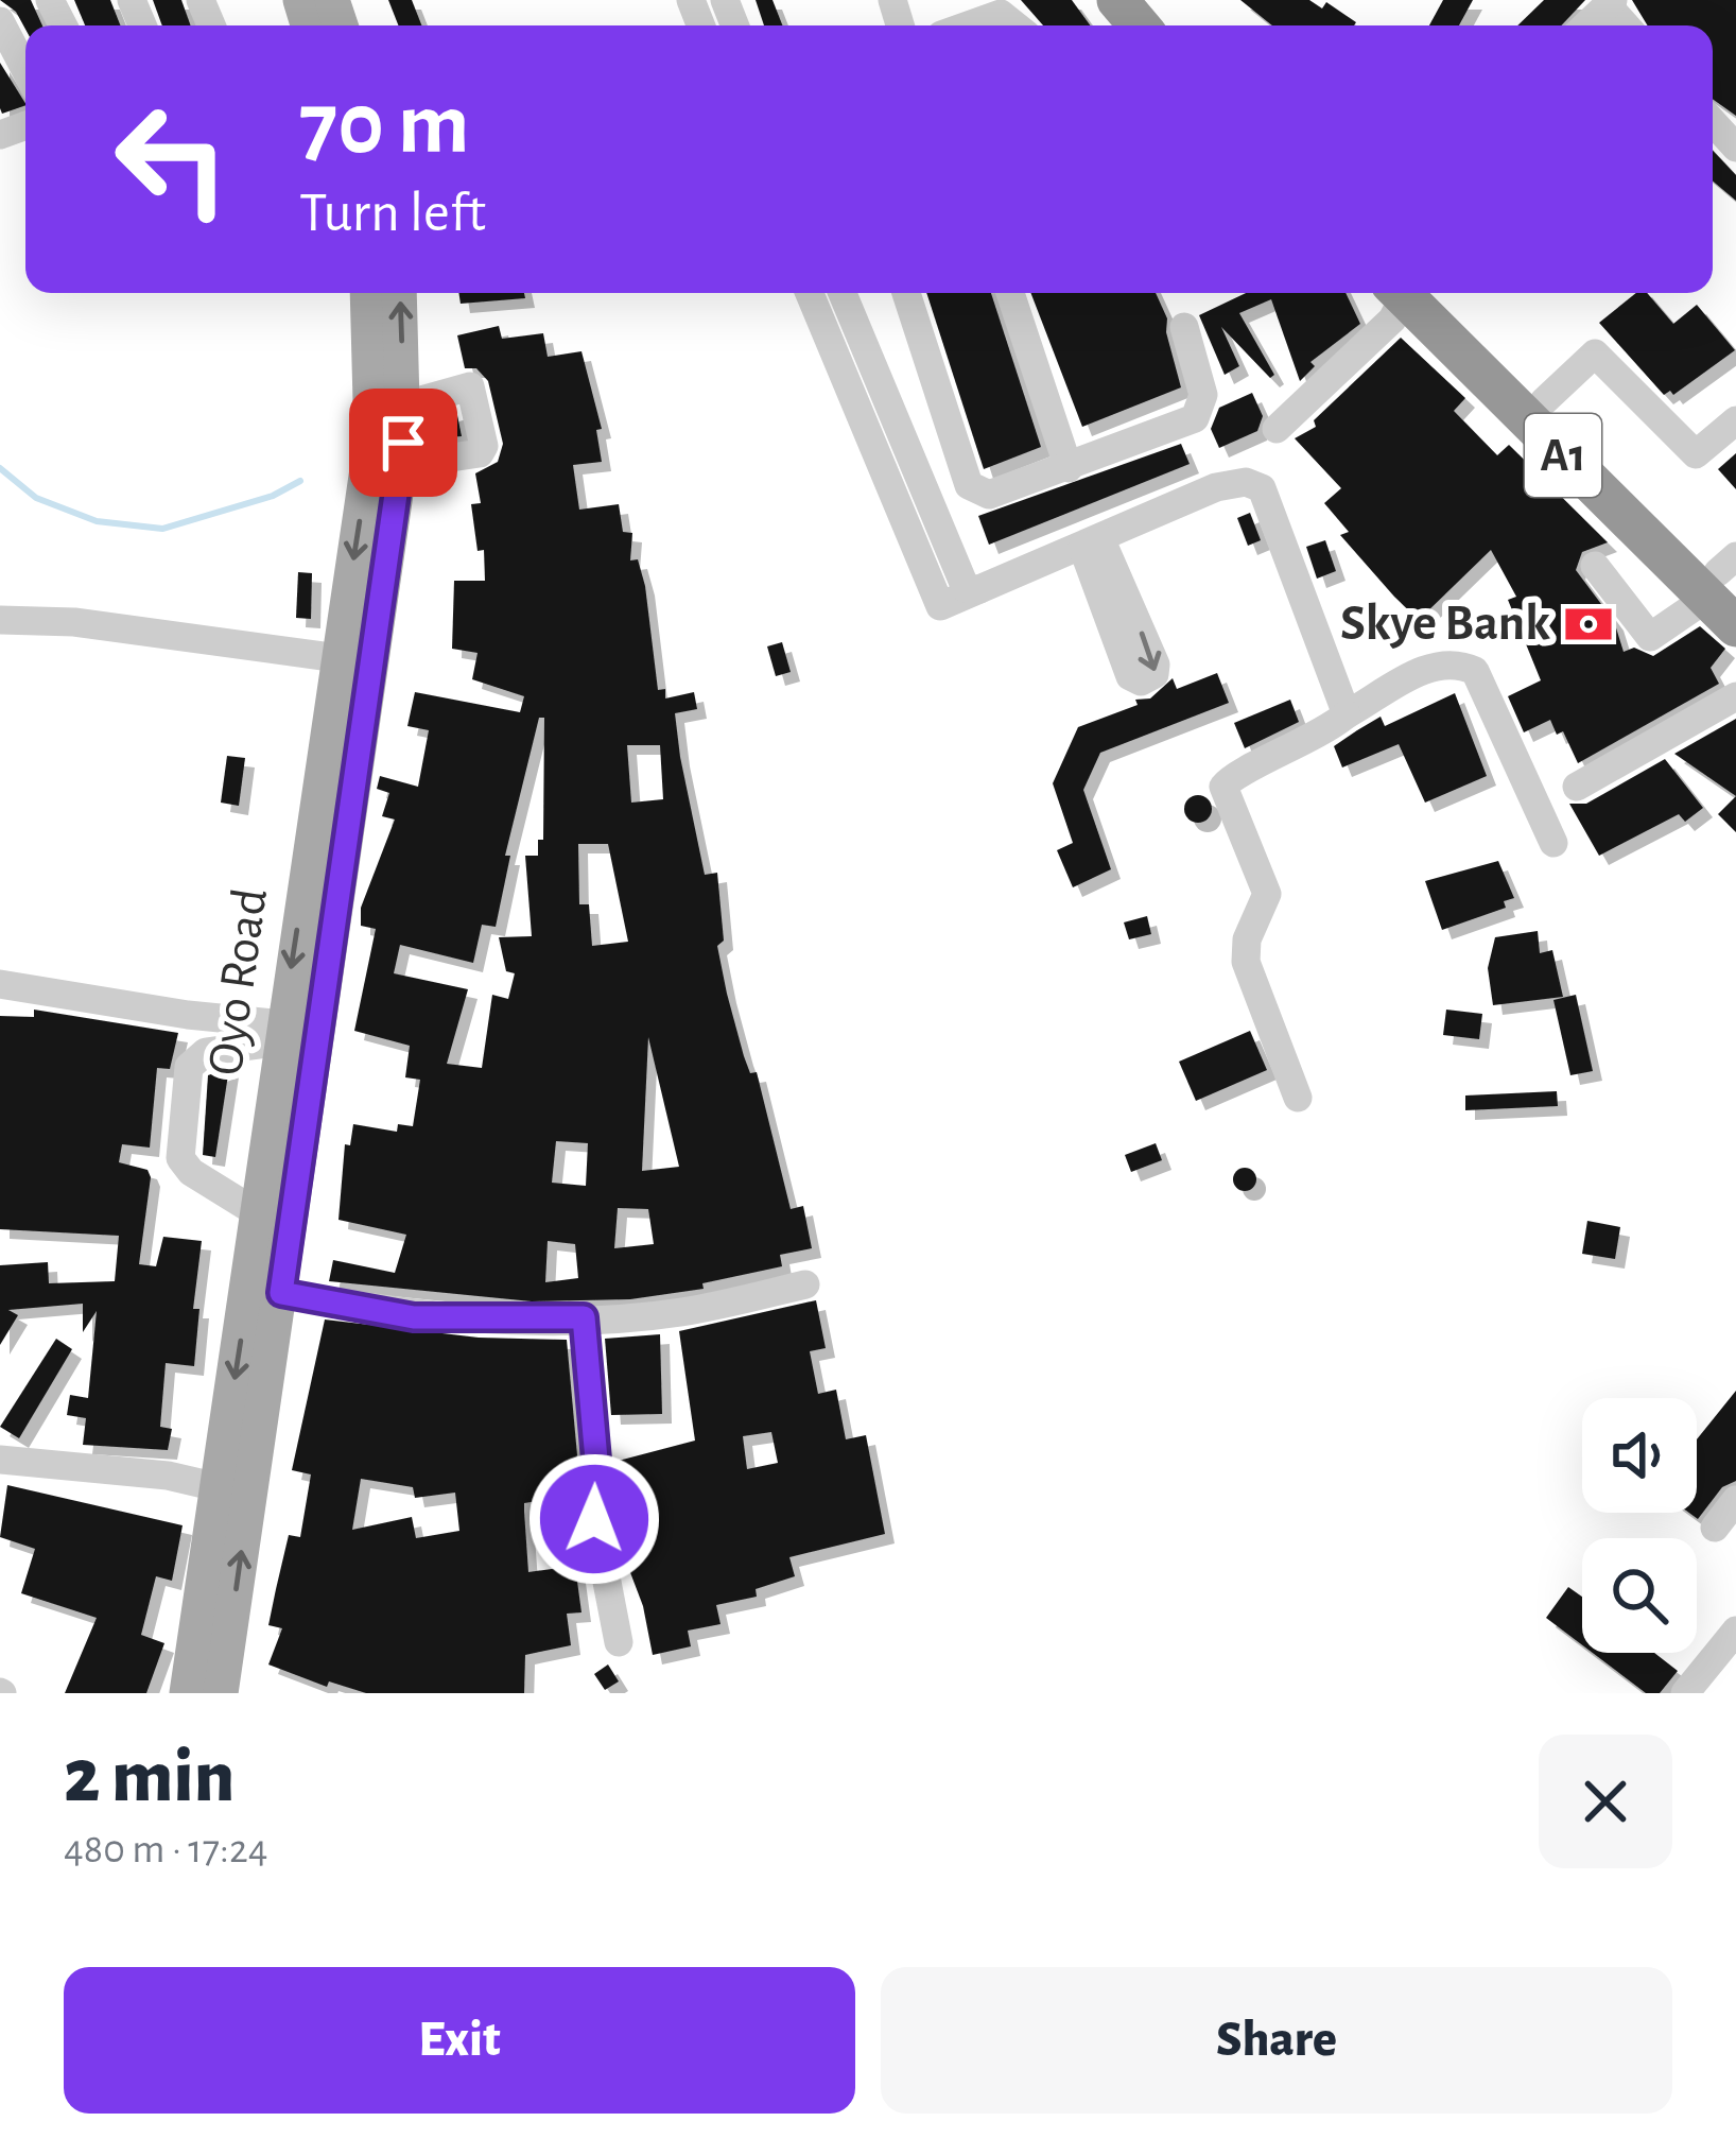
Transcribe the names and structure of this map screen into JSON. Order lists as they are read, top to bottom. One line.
{"streets":{"highway":["A1"],"main road":["Oyo Road"]},"places":{"bank":["Skye Bank"]},"page":{"turn":["70 m","Turn left"],"heading":["2 min","480 m · 17:24"],"buttons":["Exit","Share"]}}
